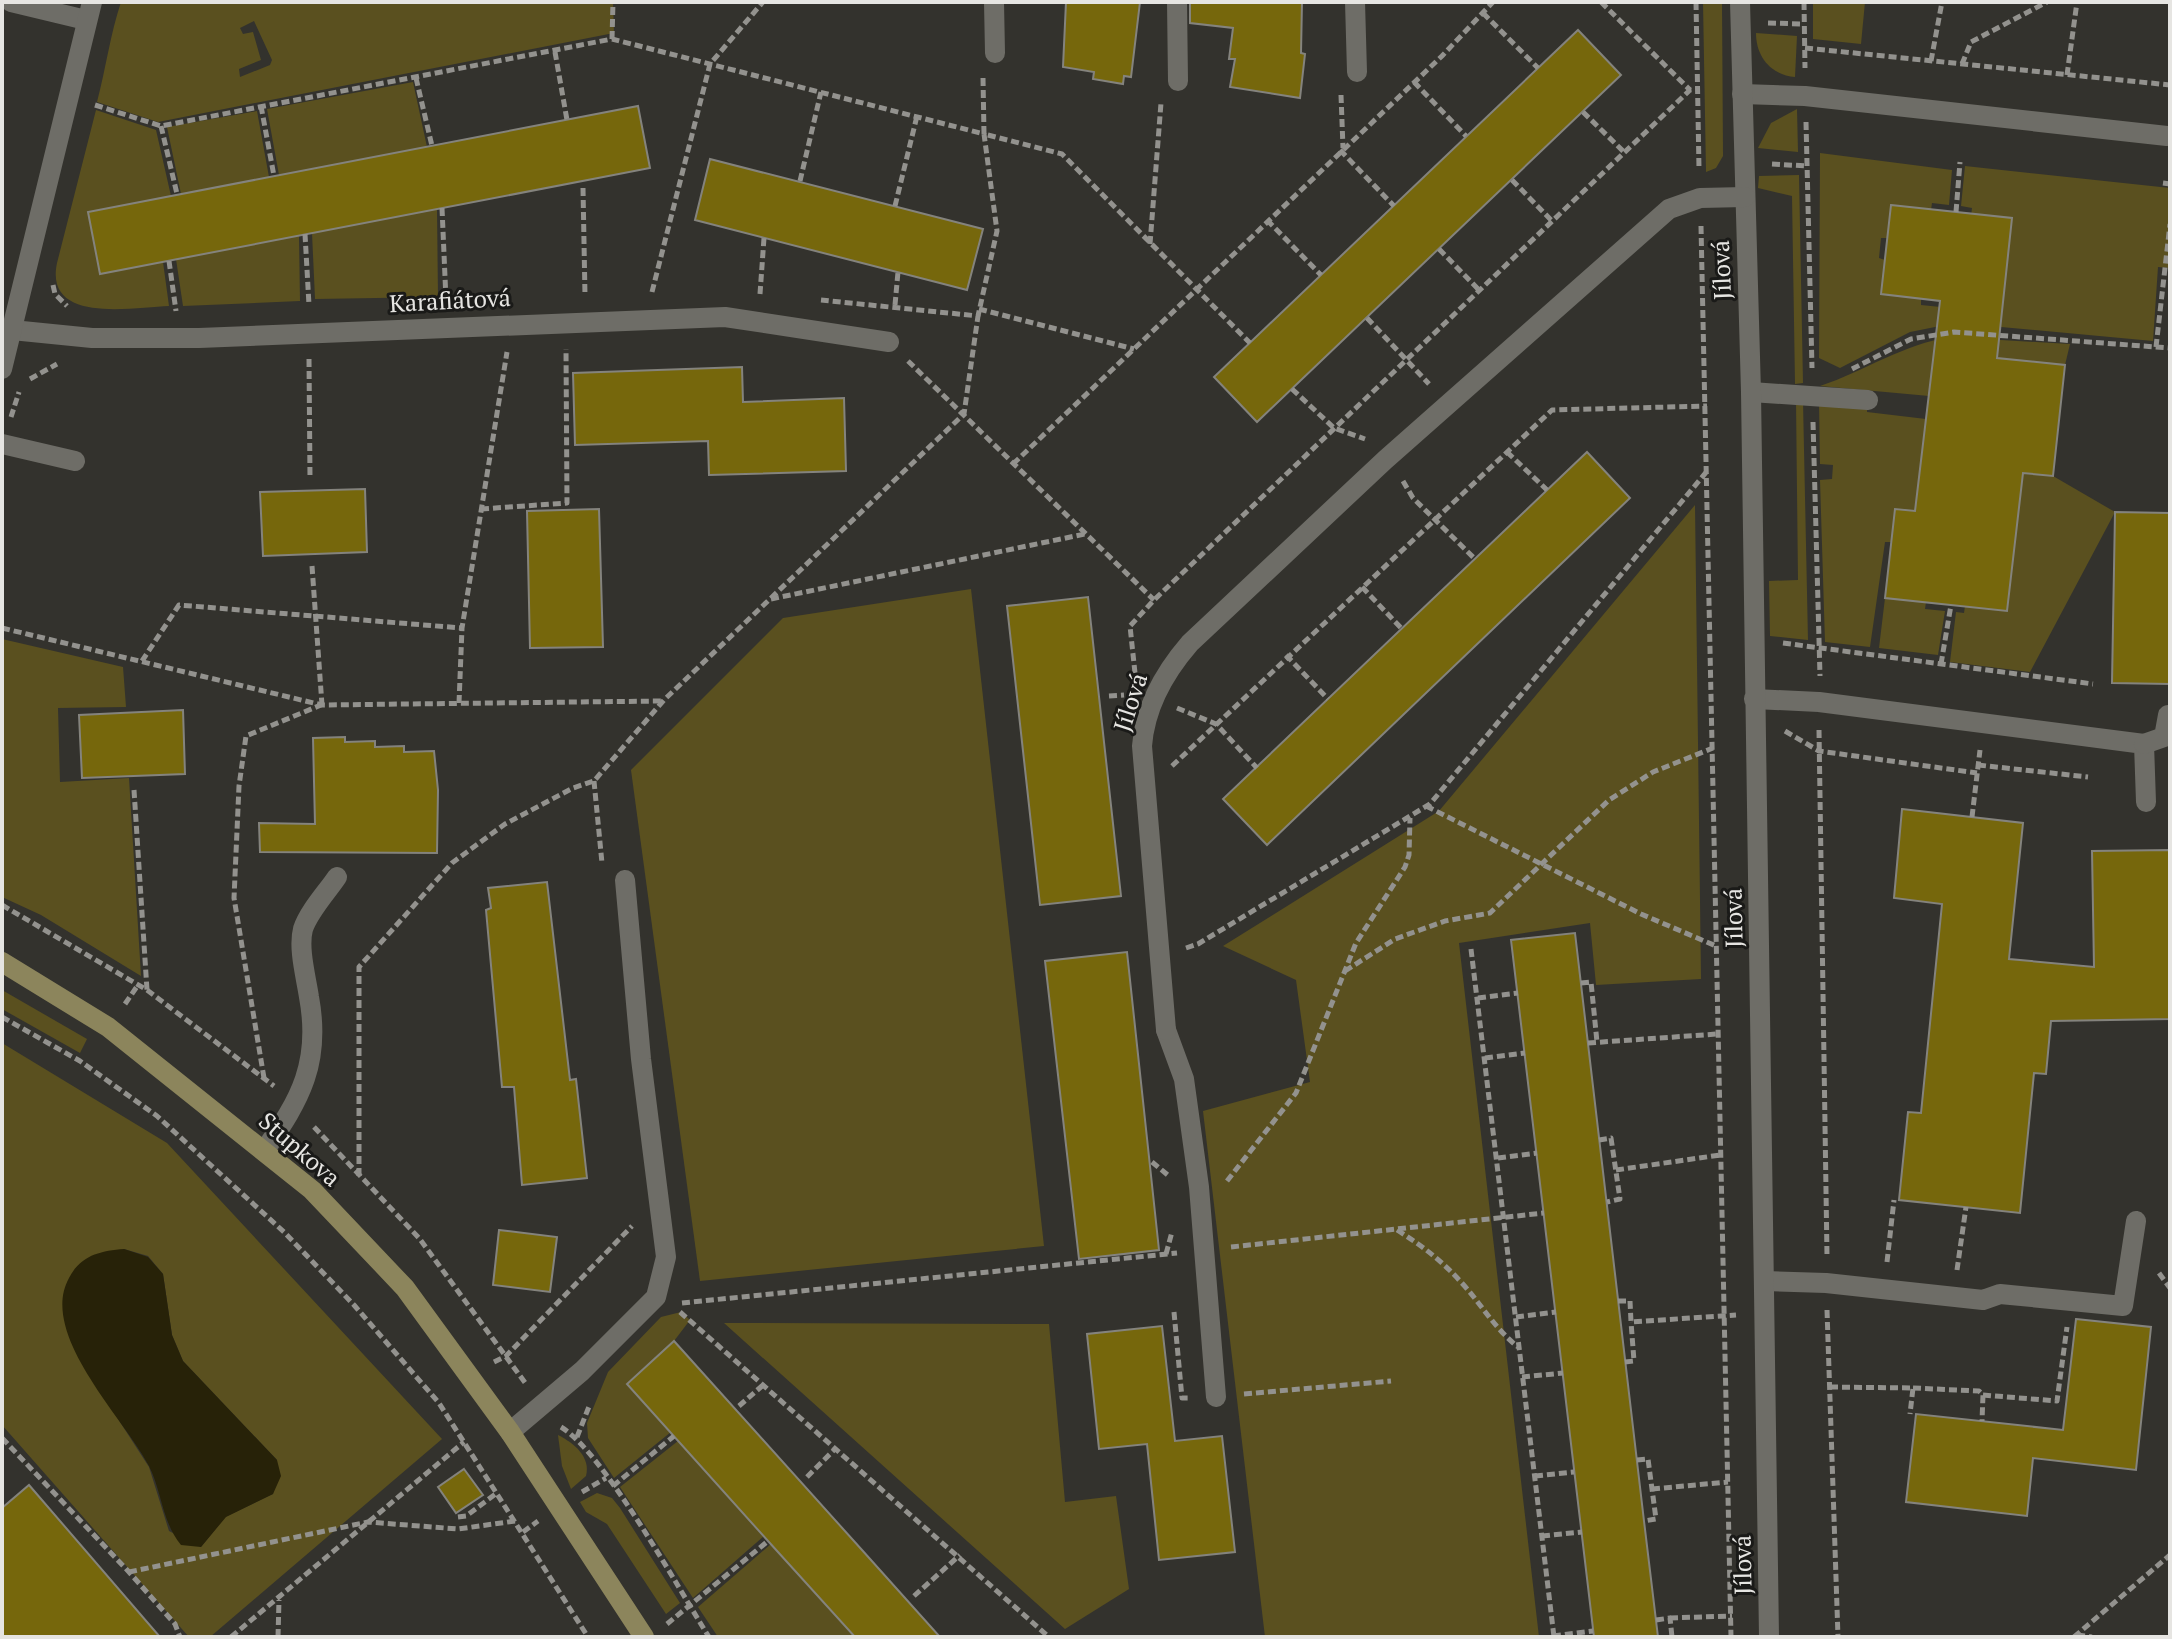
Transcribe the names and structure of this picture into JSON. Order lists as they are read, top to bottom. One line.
{"streets":{"street":["Jílová","Karafiátová","Stupkova"]}}
